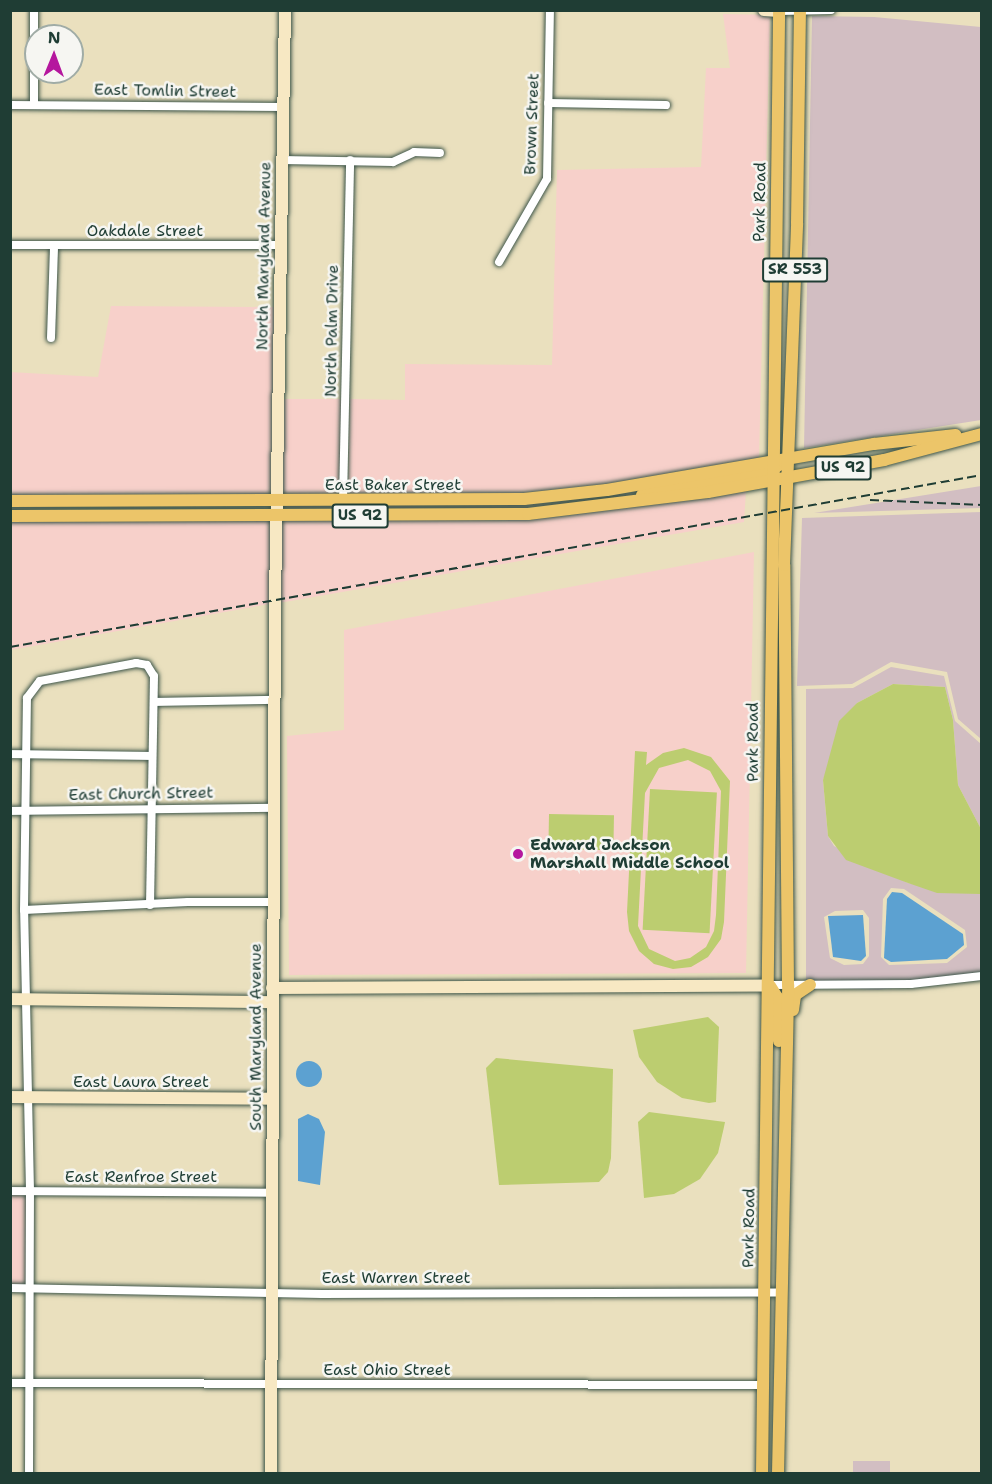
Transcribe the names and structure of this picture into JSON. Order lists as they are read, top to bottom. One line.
{"streets":{"main road":["Park Road","SR 553","US 92","East Baker Street"],"street":["East Tomlin Street","Brown Street","Oakdale Street","North Maryland Avenue","North Palm Drive","East Church Street","South Maryland Avenue","East Laura Street","East Renfroe Street","East Warren Street","East Ohio Street"]},"crossings":[["East Tomlin Street","North Maryland Avenue"],["Park Road","US 92"],["Park Road","East Baker Street"],["Park Road","East Warren Street"],["Park Road","East Ohio Street"],["Oakdale Street","North Maryland Avenue"],["North Maryland Avenue","East Baker Street"],["North Maryland Avenue","South Maryland Avenue"],["North Palm Drive","East Baker Street"],["US 92","East Baker Street"],["East Baker Street","South Maryland Avenue"],["East Church Street","South Maryland Avenue"],["South Maryland Avenue","East Laura Street"],["South Maryland Avenue","East Renfroe Street"],["South Maryland Avenue","East Warren Street"],["South Maryland Avenue","East Ohio Street"]],"places":["Edward Jackson Marshall Middle School"],"north":"top"}
